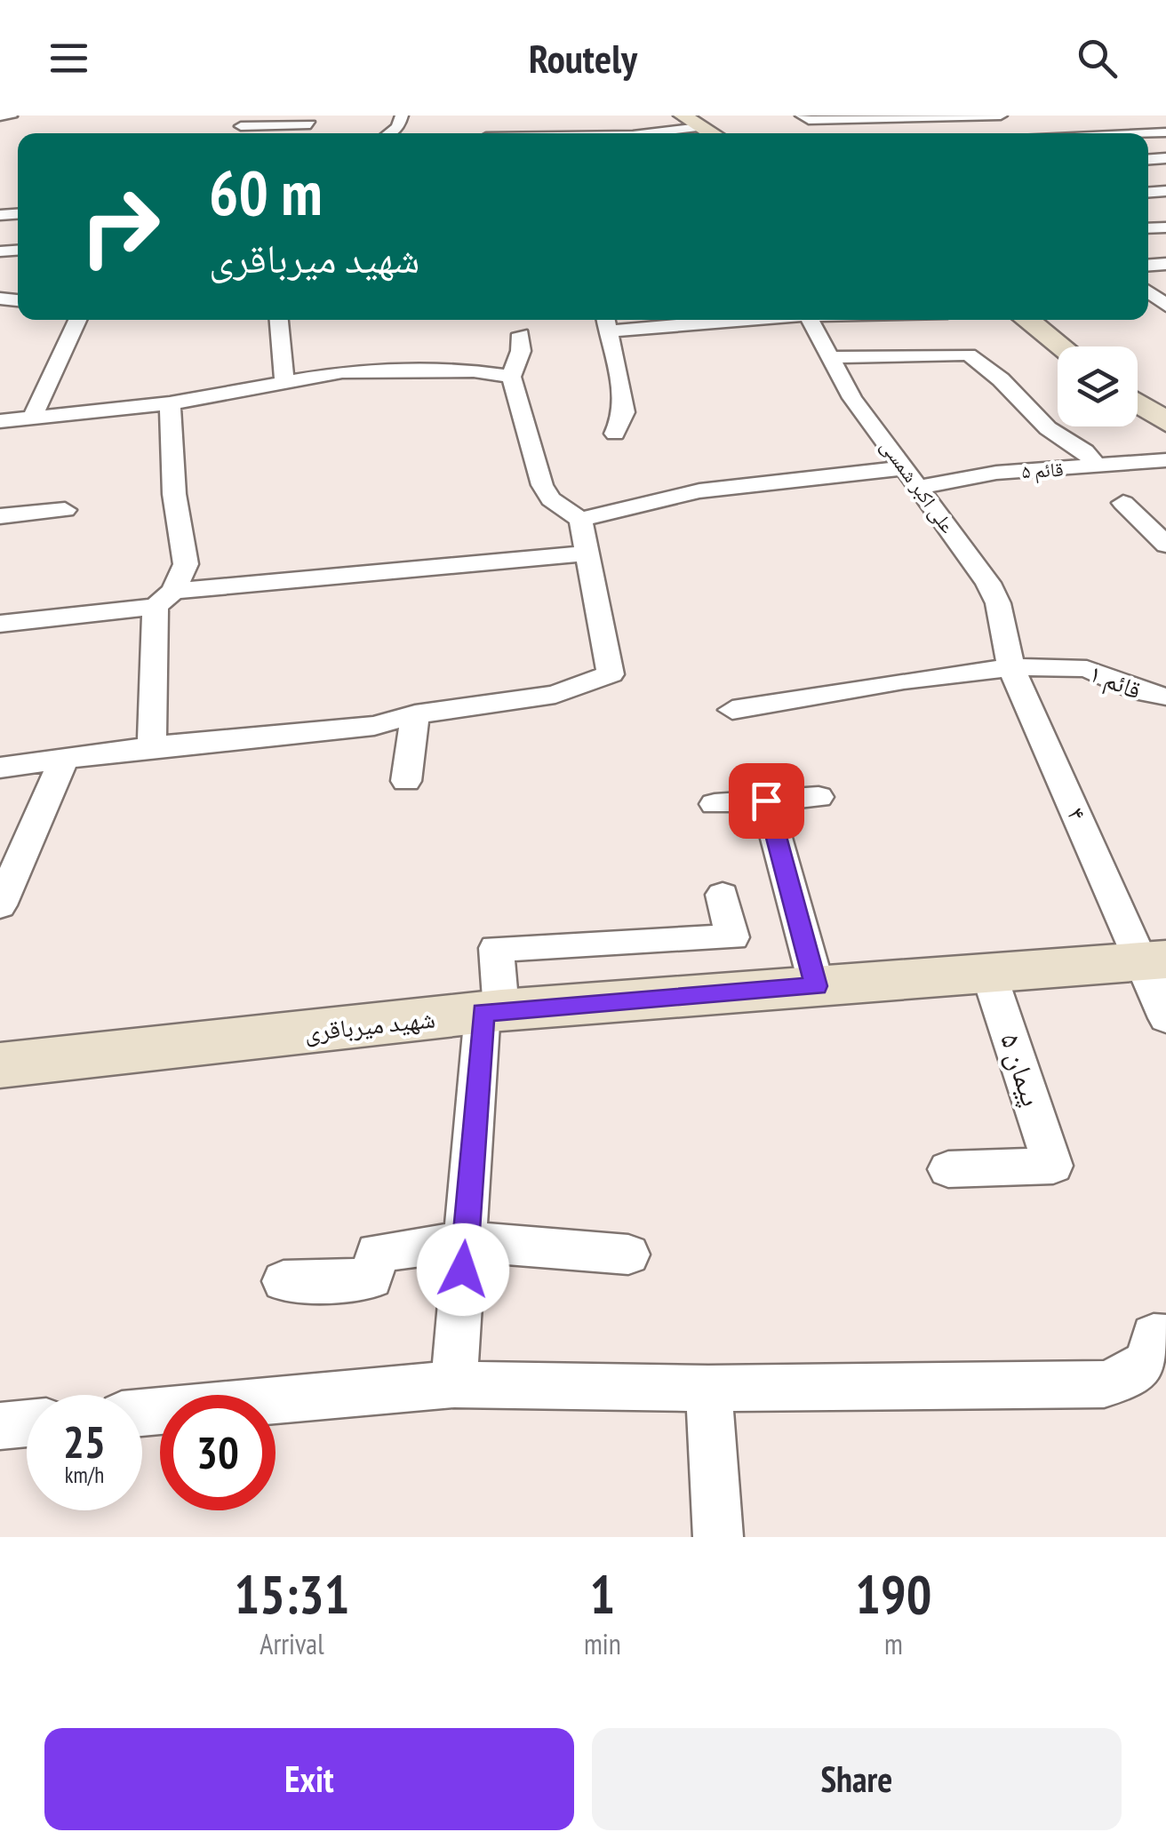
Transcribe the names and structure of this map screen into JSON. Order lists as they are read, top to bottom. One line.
{"streets":{"main road":["شهید میرباقری"],"street":["قائم ۵","علی اکبر شمسی","قائم ۱","۴","پیمان ۵"]},"crossings":[["قائم ۵","علی اکبر شمسی"],["علی اکبر شمسی","قائم ۱"],["علی اکبر شمسی","۴"],["قائم ۱","۴"],["۴","شهید میرباقری"],["شهید میرباقری","پیمان ۵"]],"page":{"header":"Routely","turn":["60 m","شهید میرباقری"],"speed":"25 km/h","limit":"30","eta":["15:31","Arrival","1","min","190","m"],"buttons":["Exit","Share"]}}
